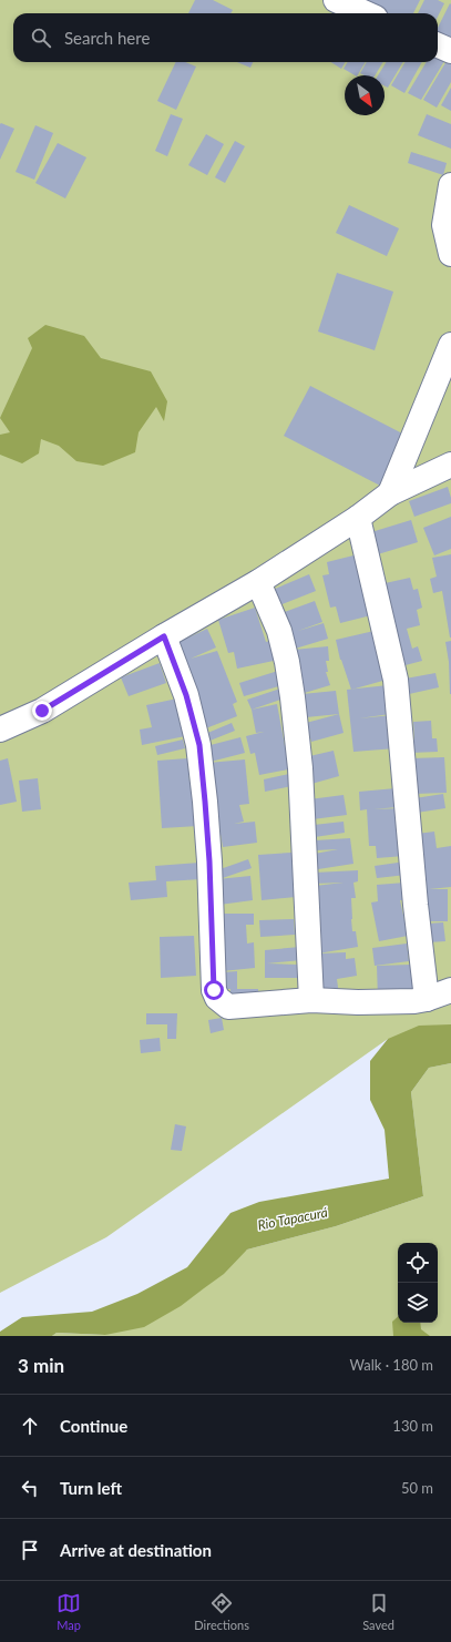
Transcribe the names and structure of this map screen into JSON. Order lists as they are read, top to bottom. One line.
{"water":["Rio Tapacurá"],"north":"bottom right","page":{"search":"Search here","heading":["3 min","Walk · 180 m"],"list":[["Continue","130 m"],["Turn left","50 m"],"Arrive at destination"],"nav":["Map","Directions","Saved"]}}
